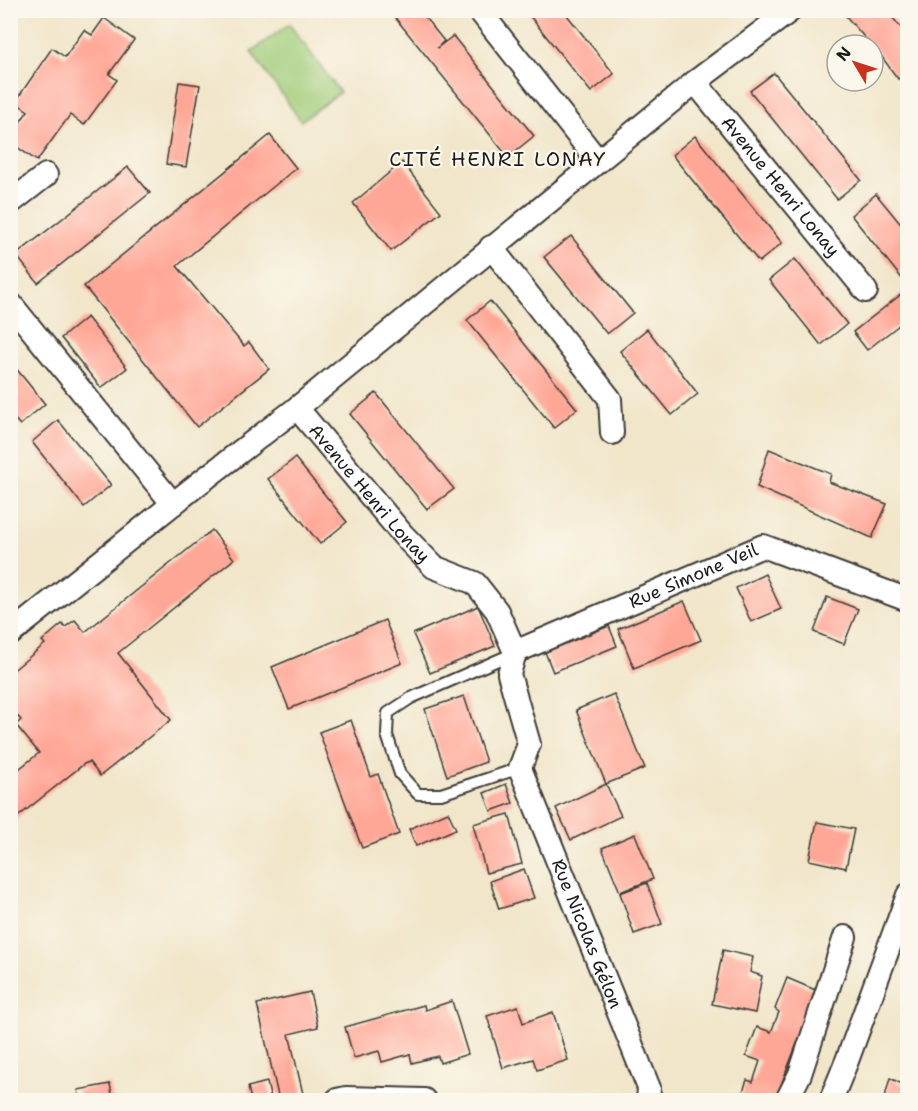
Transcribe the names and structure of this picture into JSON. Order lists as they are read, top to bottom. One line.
{"streets":{"street":["Avenue Henri Lonay","Rue Simone Veil","Rue Nicolas Gélon"]},"crossings":[["Avenue Henri Lonay","Rue Simone Veil"]],"districts":["CITÉ HENRI LONAY"],"north":"top left"}
